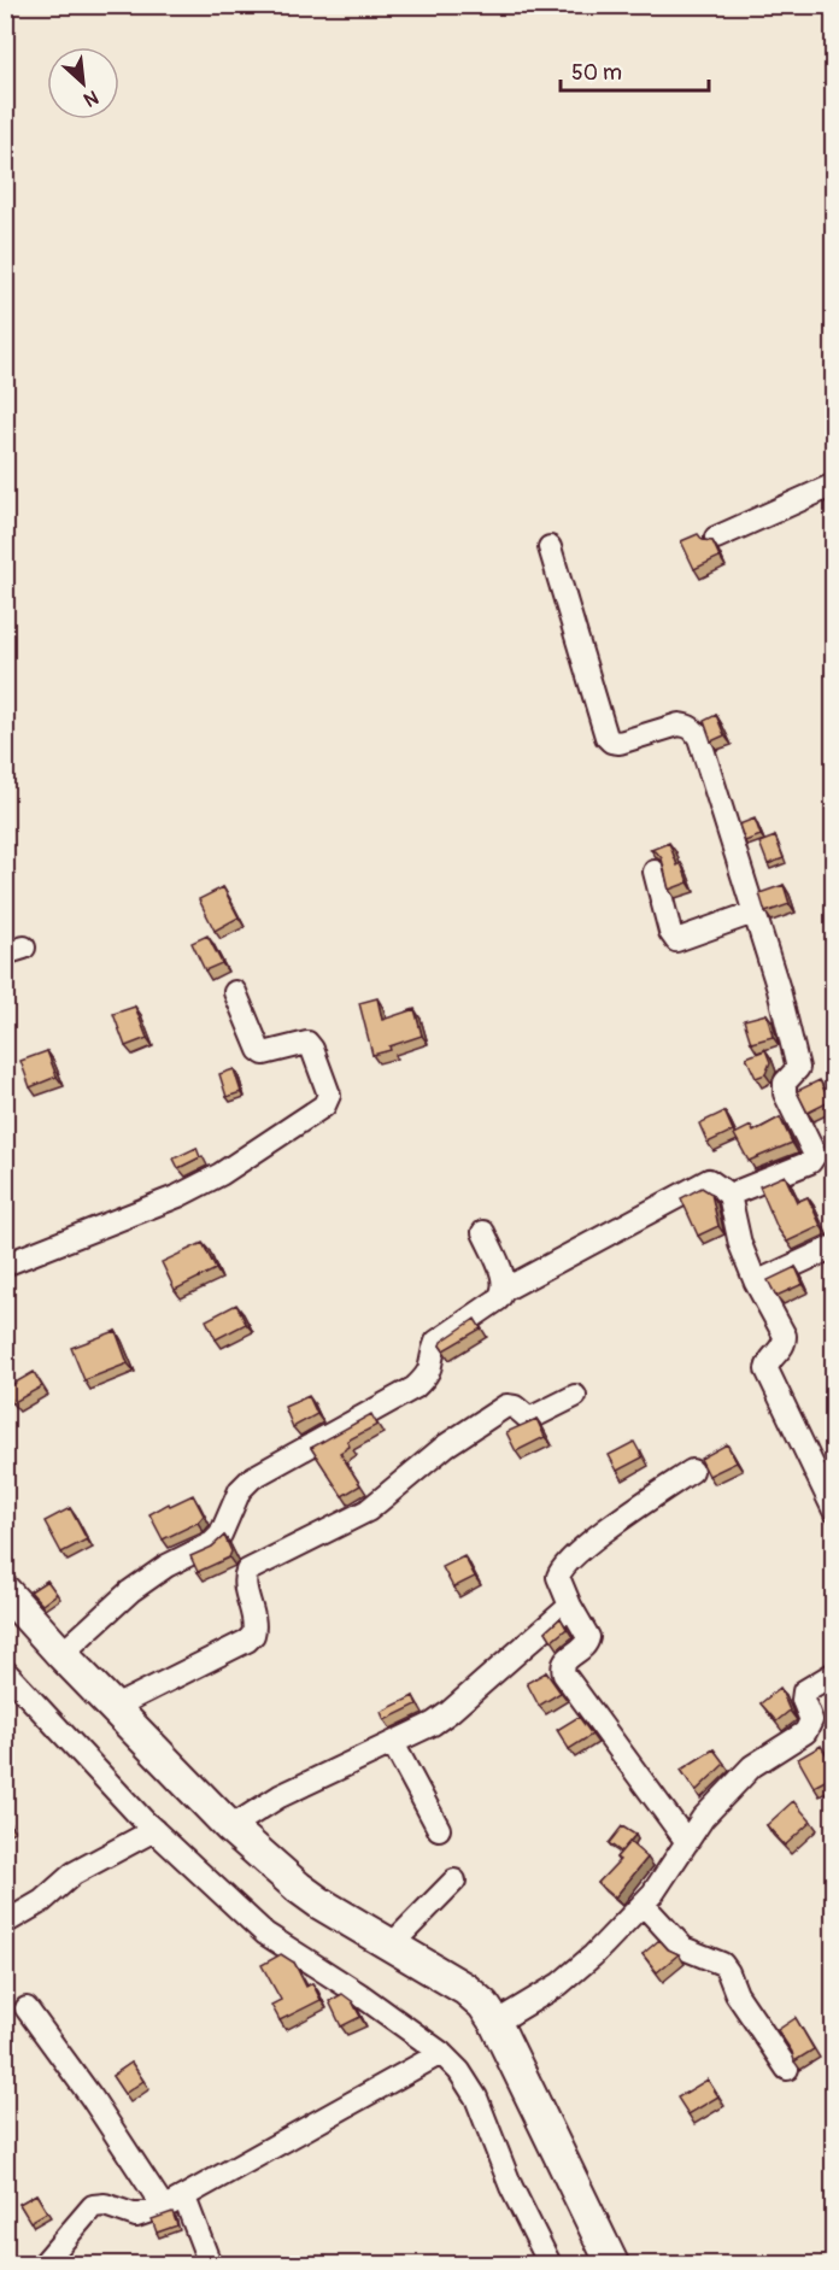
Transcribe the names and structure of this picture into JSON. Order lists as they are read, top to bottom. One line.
{"scale_bar":"50 m","north":"bottom right"}
